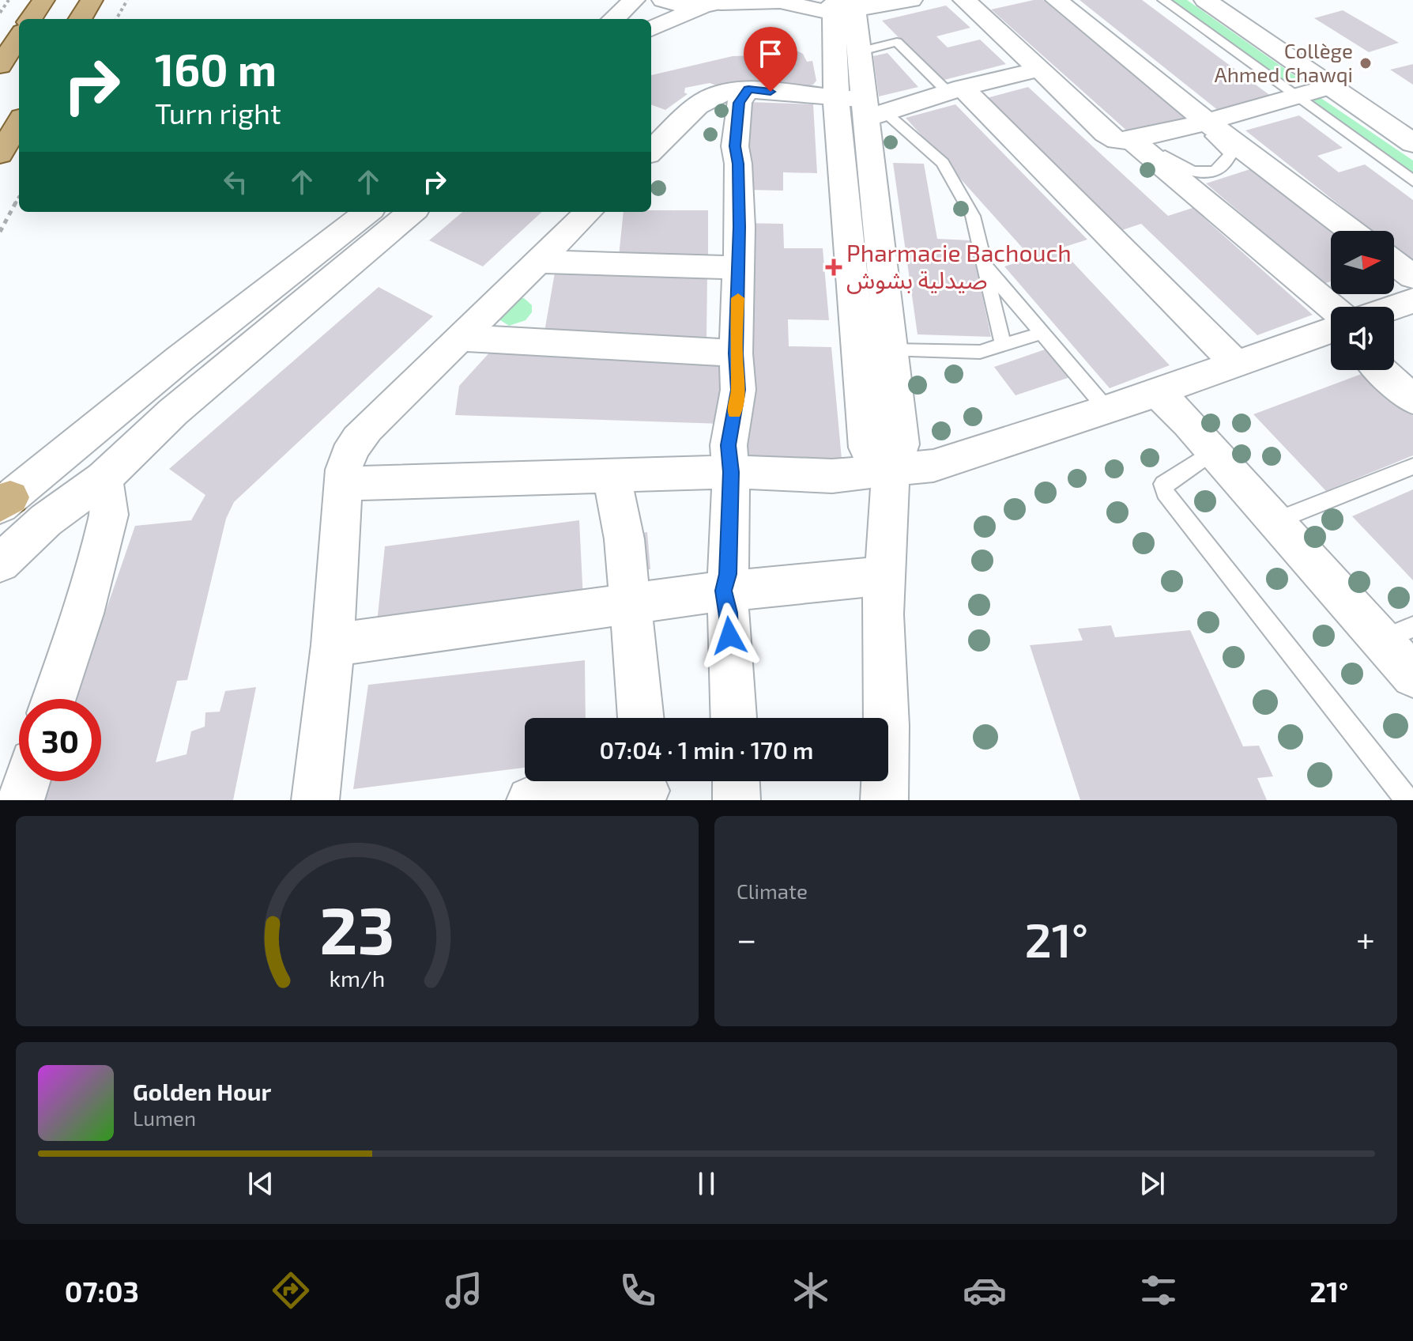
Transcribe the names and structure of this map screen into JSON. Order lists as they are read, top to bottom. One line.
{"places":{"other":["Collège Ahmed Chawqi"],"health":["Pharmacie Bachouch صيدلية بشوش"]},"north":"right","page":{"turn":["160 m","Turn right"],"limit":"30","trip":"07:04 · 1 min · 170 m","tile":"Climate","heat":["−","21°","+"],"song":["Golden Hour","Lumen"],"tabs":["07:03","21°"],"gauge":["23","km/h"]}}
